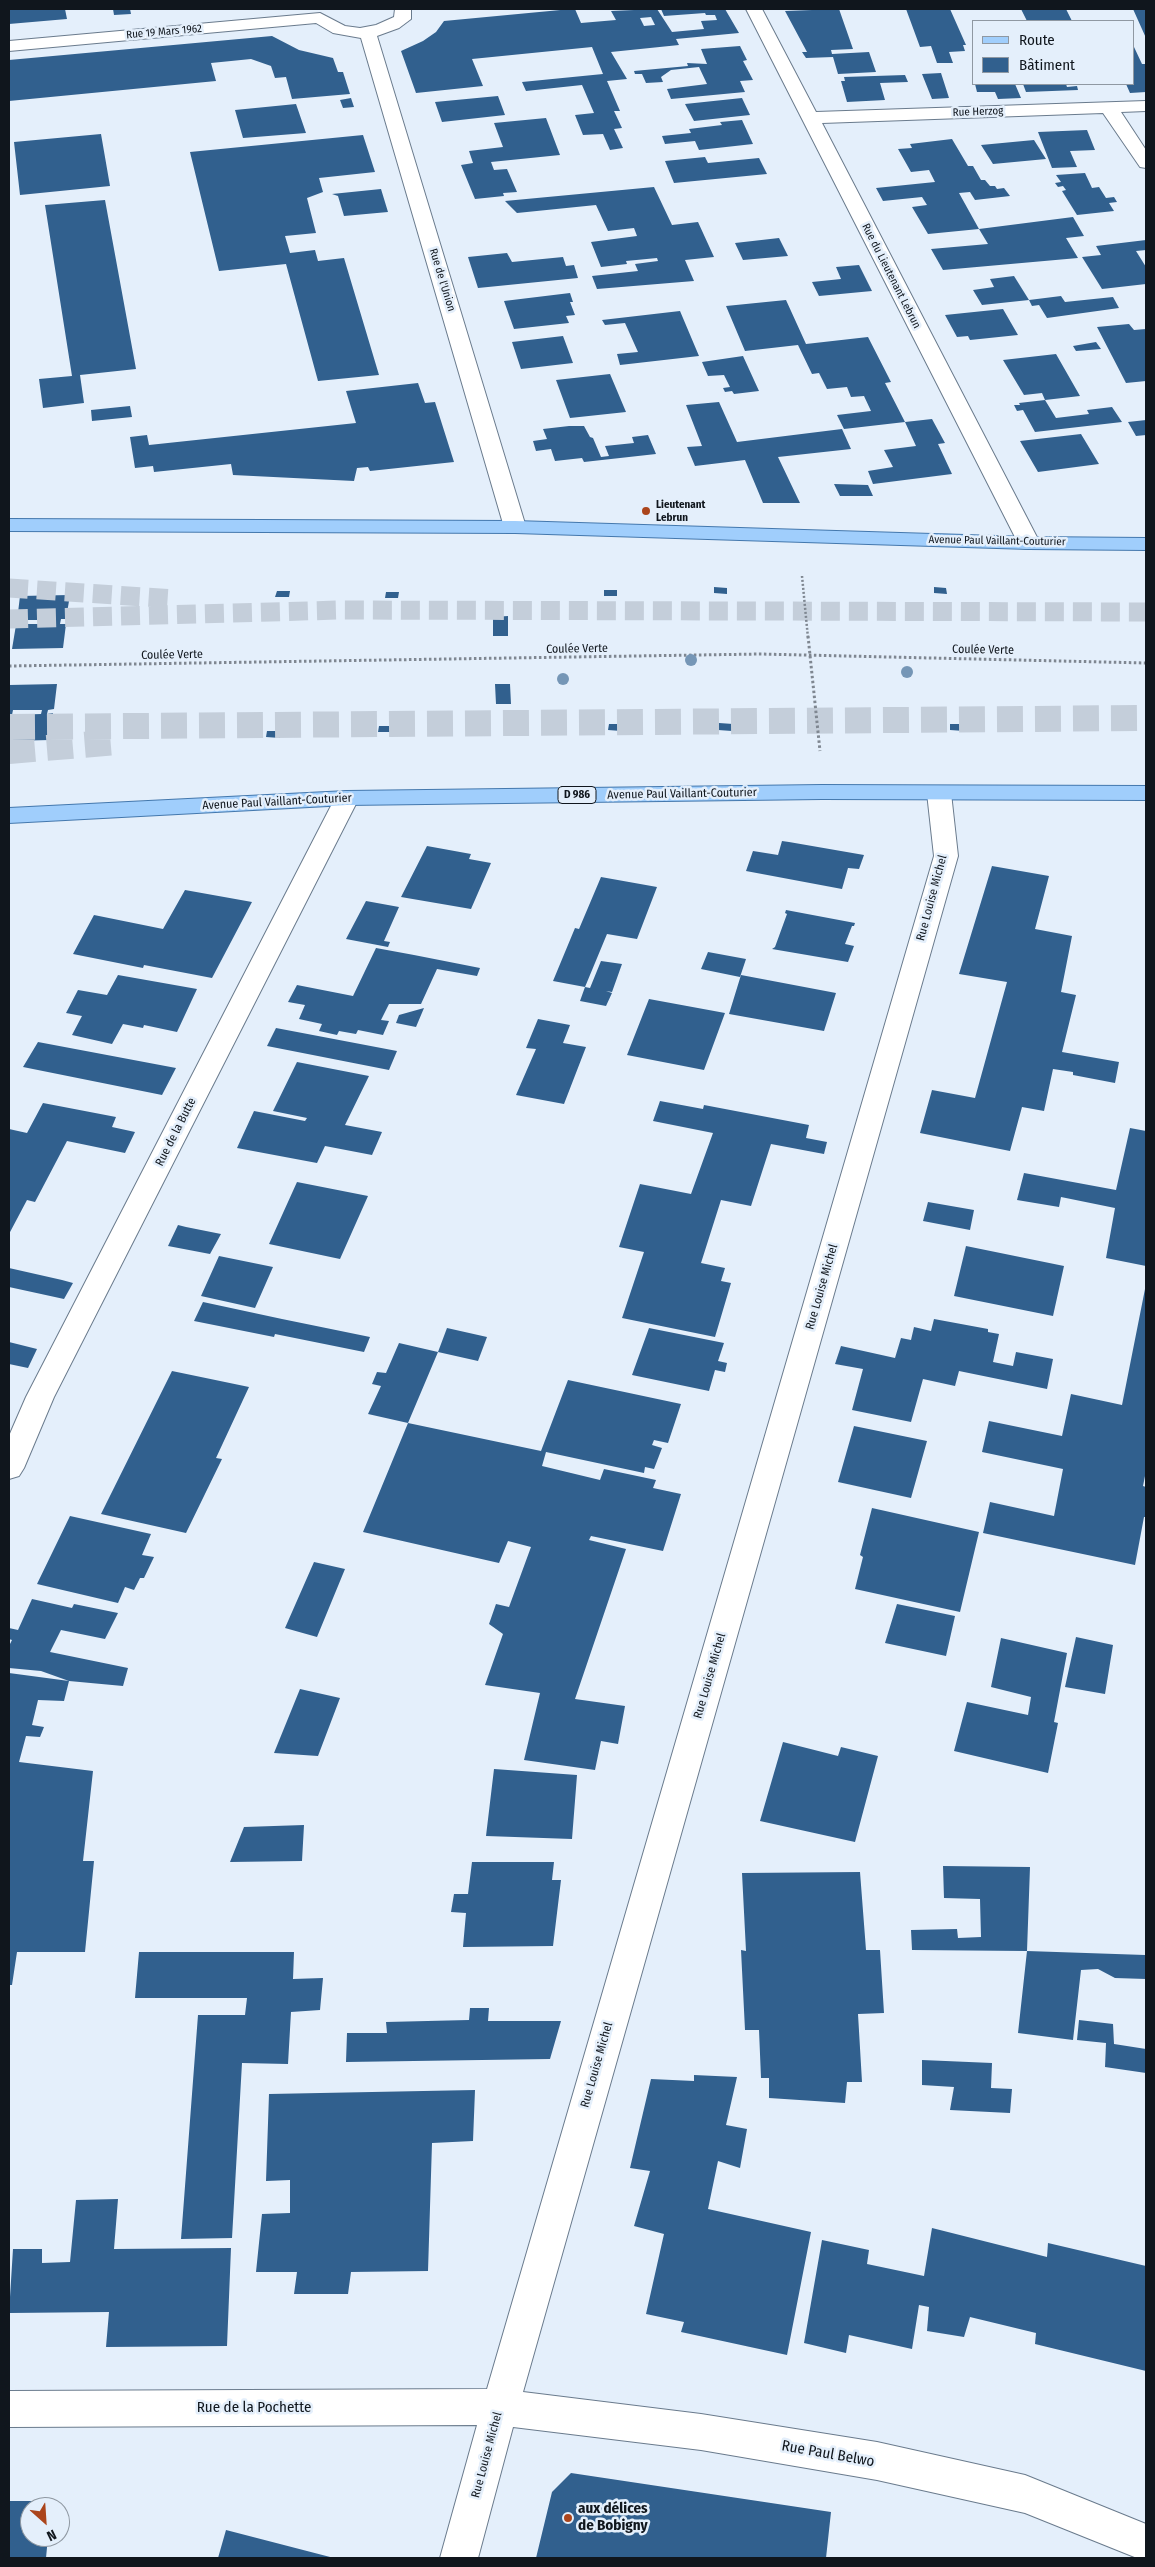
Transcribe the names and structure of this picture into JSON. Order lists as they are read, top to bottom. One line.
{"streets":{"main road":["Avenue Paul Vaillant-Couturier","D 986"],"street":["Rue 19 Mars 1962","Rue Herzog","Rue du Lieutenant Lebrun","Rue de l'Union","Rue Louise Michel","Rue de la Butte","Rue de la Pochette","Rue Paul Belwo"],"path":["Coulée Verte"]},"crossings":[["Rue Herzog","Rue du Lieutenant Lebrun"],["Rue du Lieutenant Lebrun","Avenue Paul Vaillant-Couturier"],["Rue de l'Union","Avenue Paul Vaillant-Couturier"],["Avenue Paul Vaillant-Couturier","Rue Louise Michel"],["Avenue Paul Vaillant-Couturier","Rue de la Butte"],["Rue Louise Michel","Rue de la Pochette"],["Rue Louise Michel","Rue Paul Belwo"],["Rue de la Pochette","Rue Paul Belwo"]],"places":["Lieutenant Lebrun","aux délices de Bobigny"],"legend":["Route","Bâtiment"],"north":"bottom right"}
